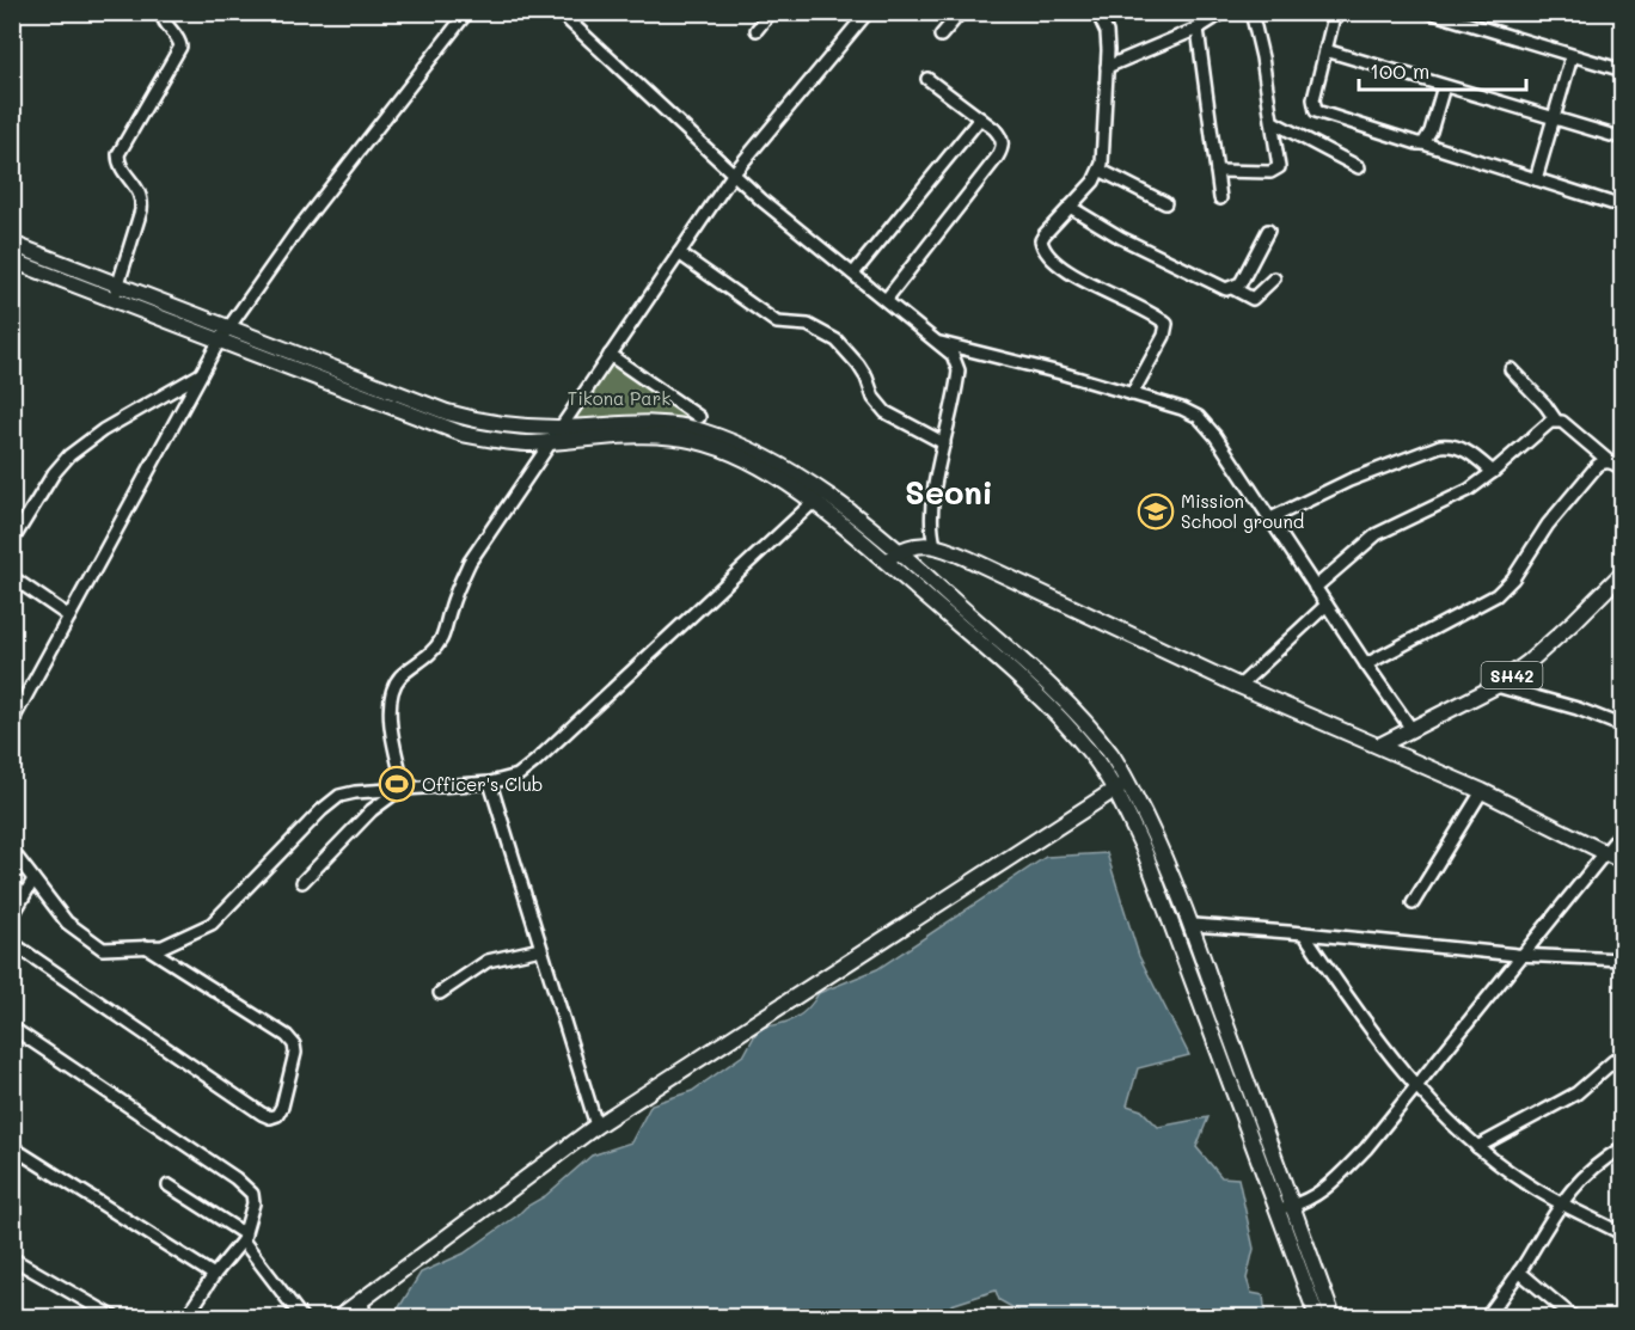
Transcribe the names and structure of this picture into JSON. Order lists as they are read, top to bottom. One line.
{"streets":{"main road":["SH42"]},"districts":["Seoni"],"parks":["Tikona Park"],"places":{"school or university":["Mission School ground"],"sports":["Officer's Club"]},"scale_bar":"100 m"}
